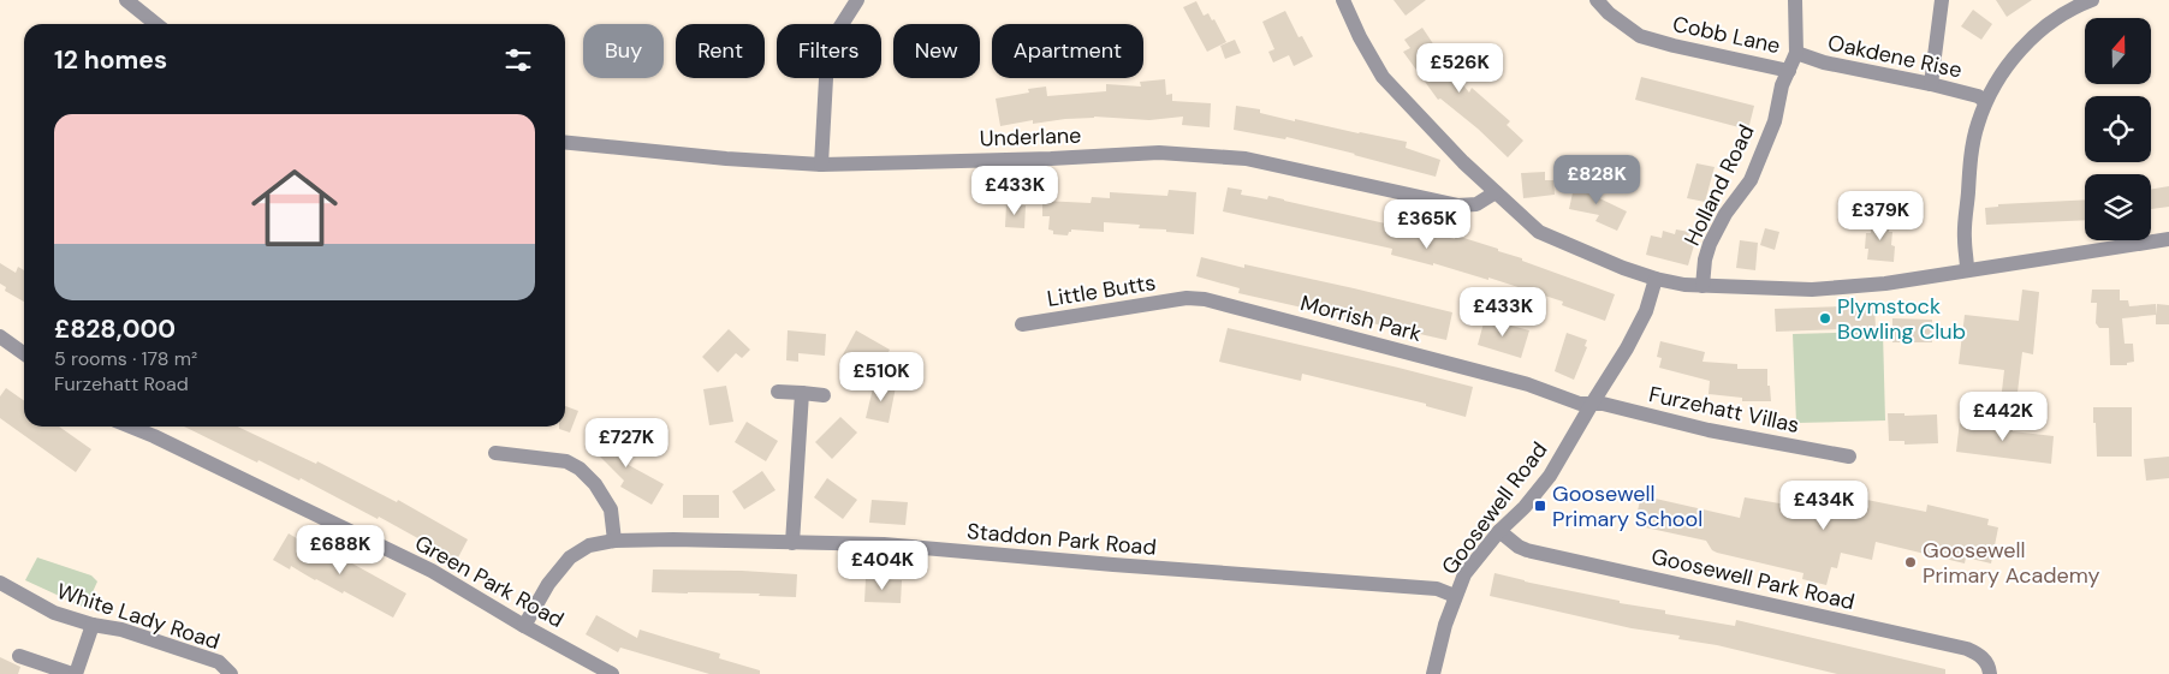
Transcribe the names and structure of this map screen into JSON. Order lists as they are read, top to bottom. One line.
{"streets":{"street":["Cobb Lane","Oakdene Rise","Underlane","Holland Road","Little Butts","Morrish Park","Furzehatt Villas","Goosewell Road","Staddon Park Road","Goosewell Park Road","Green Park Road","White Lady Road"]},"crossings":[["Cobb Lane","Holland Road"],["Oakdene Rise","Holland Road"],["Little Butts","Morrish Park"],["Morrish Park","Furzehatt Villas"],["Morrish Park","Goosewell Road"],["Furzehatt Villas","Goosewell Road"],["Goosewell Road","Staddon Park Road"],["Goosewell Road","Goosewell Park Road"],["Staddon Park Road","Green Park Road"]],"places":{"other":["Plymstock Bowling Club","Goosewell Primary Academy"],"transit":["Goosewell Primary School"]},"north":"top","page":{"chip":["Buy","Rent","Filters","New","Apartment"],"heading":"12 homes","price":["£526K","£828K","£433K","£379K","£365K","£433K","£510K","£442K","£727K","£434K","£688K","£404K"],"list":[{"name":"£828,000","note":"5 rooms · 178 m² · Furzehatt Road"}]}}
